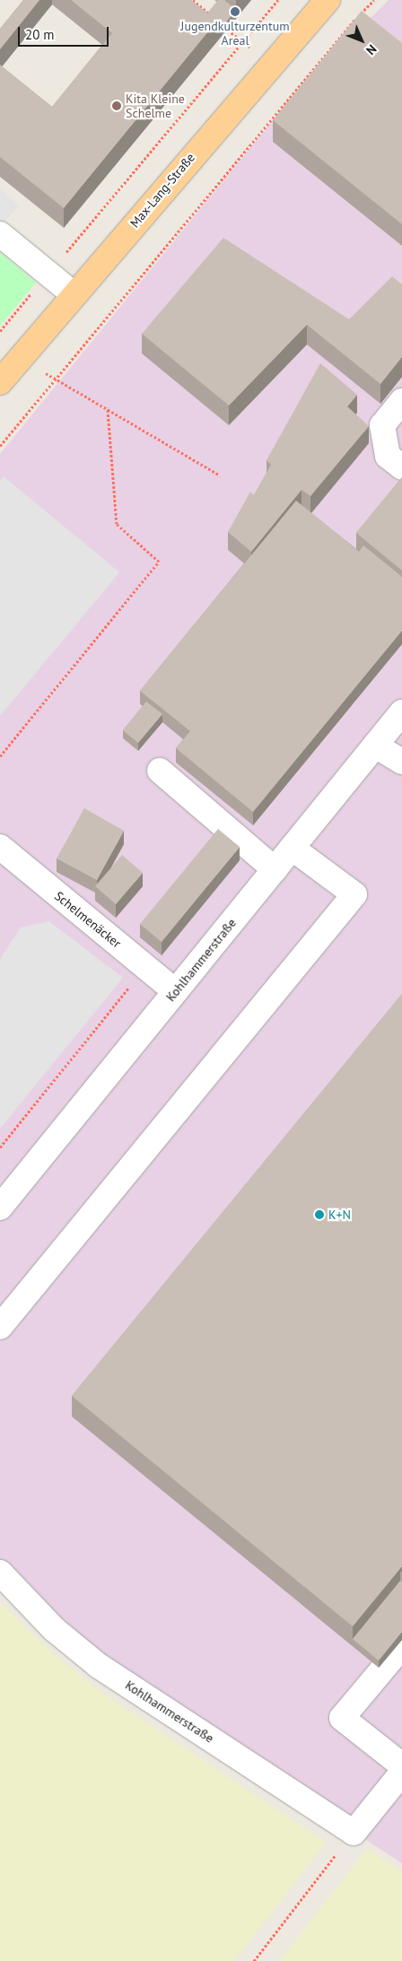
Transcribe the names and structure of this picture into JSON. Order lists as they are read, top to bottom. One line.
{"streets":{"main road":["Max-Lang-Straße"],"street":["Schelmenäcker","Kohlhammerstraße"]},"crossings":[["Schelmenäcker","Kohlhammerstraße"]],"places":["Jugendkulturzentum Areal","Kita Kleine Schelme","K+N"],"scale_bar":"20 m","north":"bottom right"}
